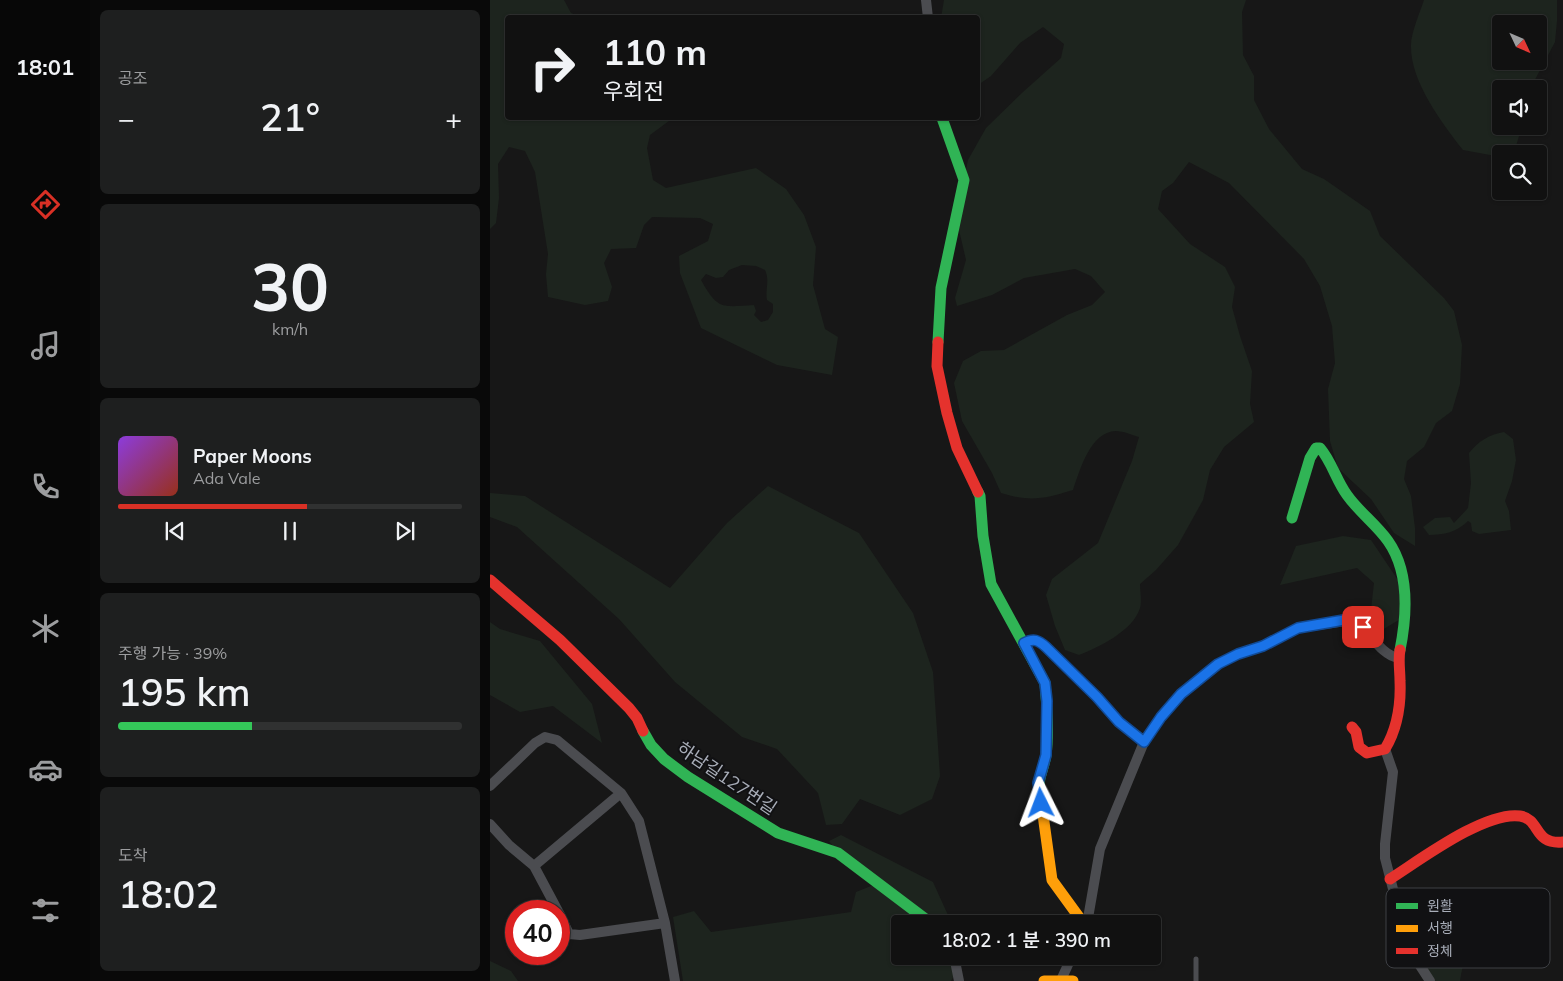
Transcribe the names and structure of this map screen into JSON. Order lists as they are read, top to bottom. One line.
{"streets":{"street":["하남길127번길"]},"legend":["원활","서행","정체"],"north":"bottom right","page":{"tabs":"18:01","tile":["공조",["30","km/h"],["주행 가능 · 39%","195 km"],["도착","18:02"]],"turn":["110 m","우회전"],"heat":["−","21°","+"],"song":["Paper Moons","Ada Vale"],"limit":"40","trip":"18:02 · 1 분 · 390 m"}}
